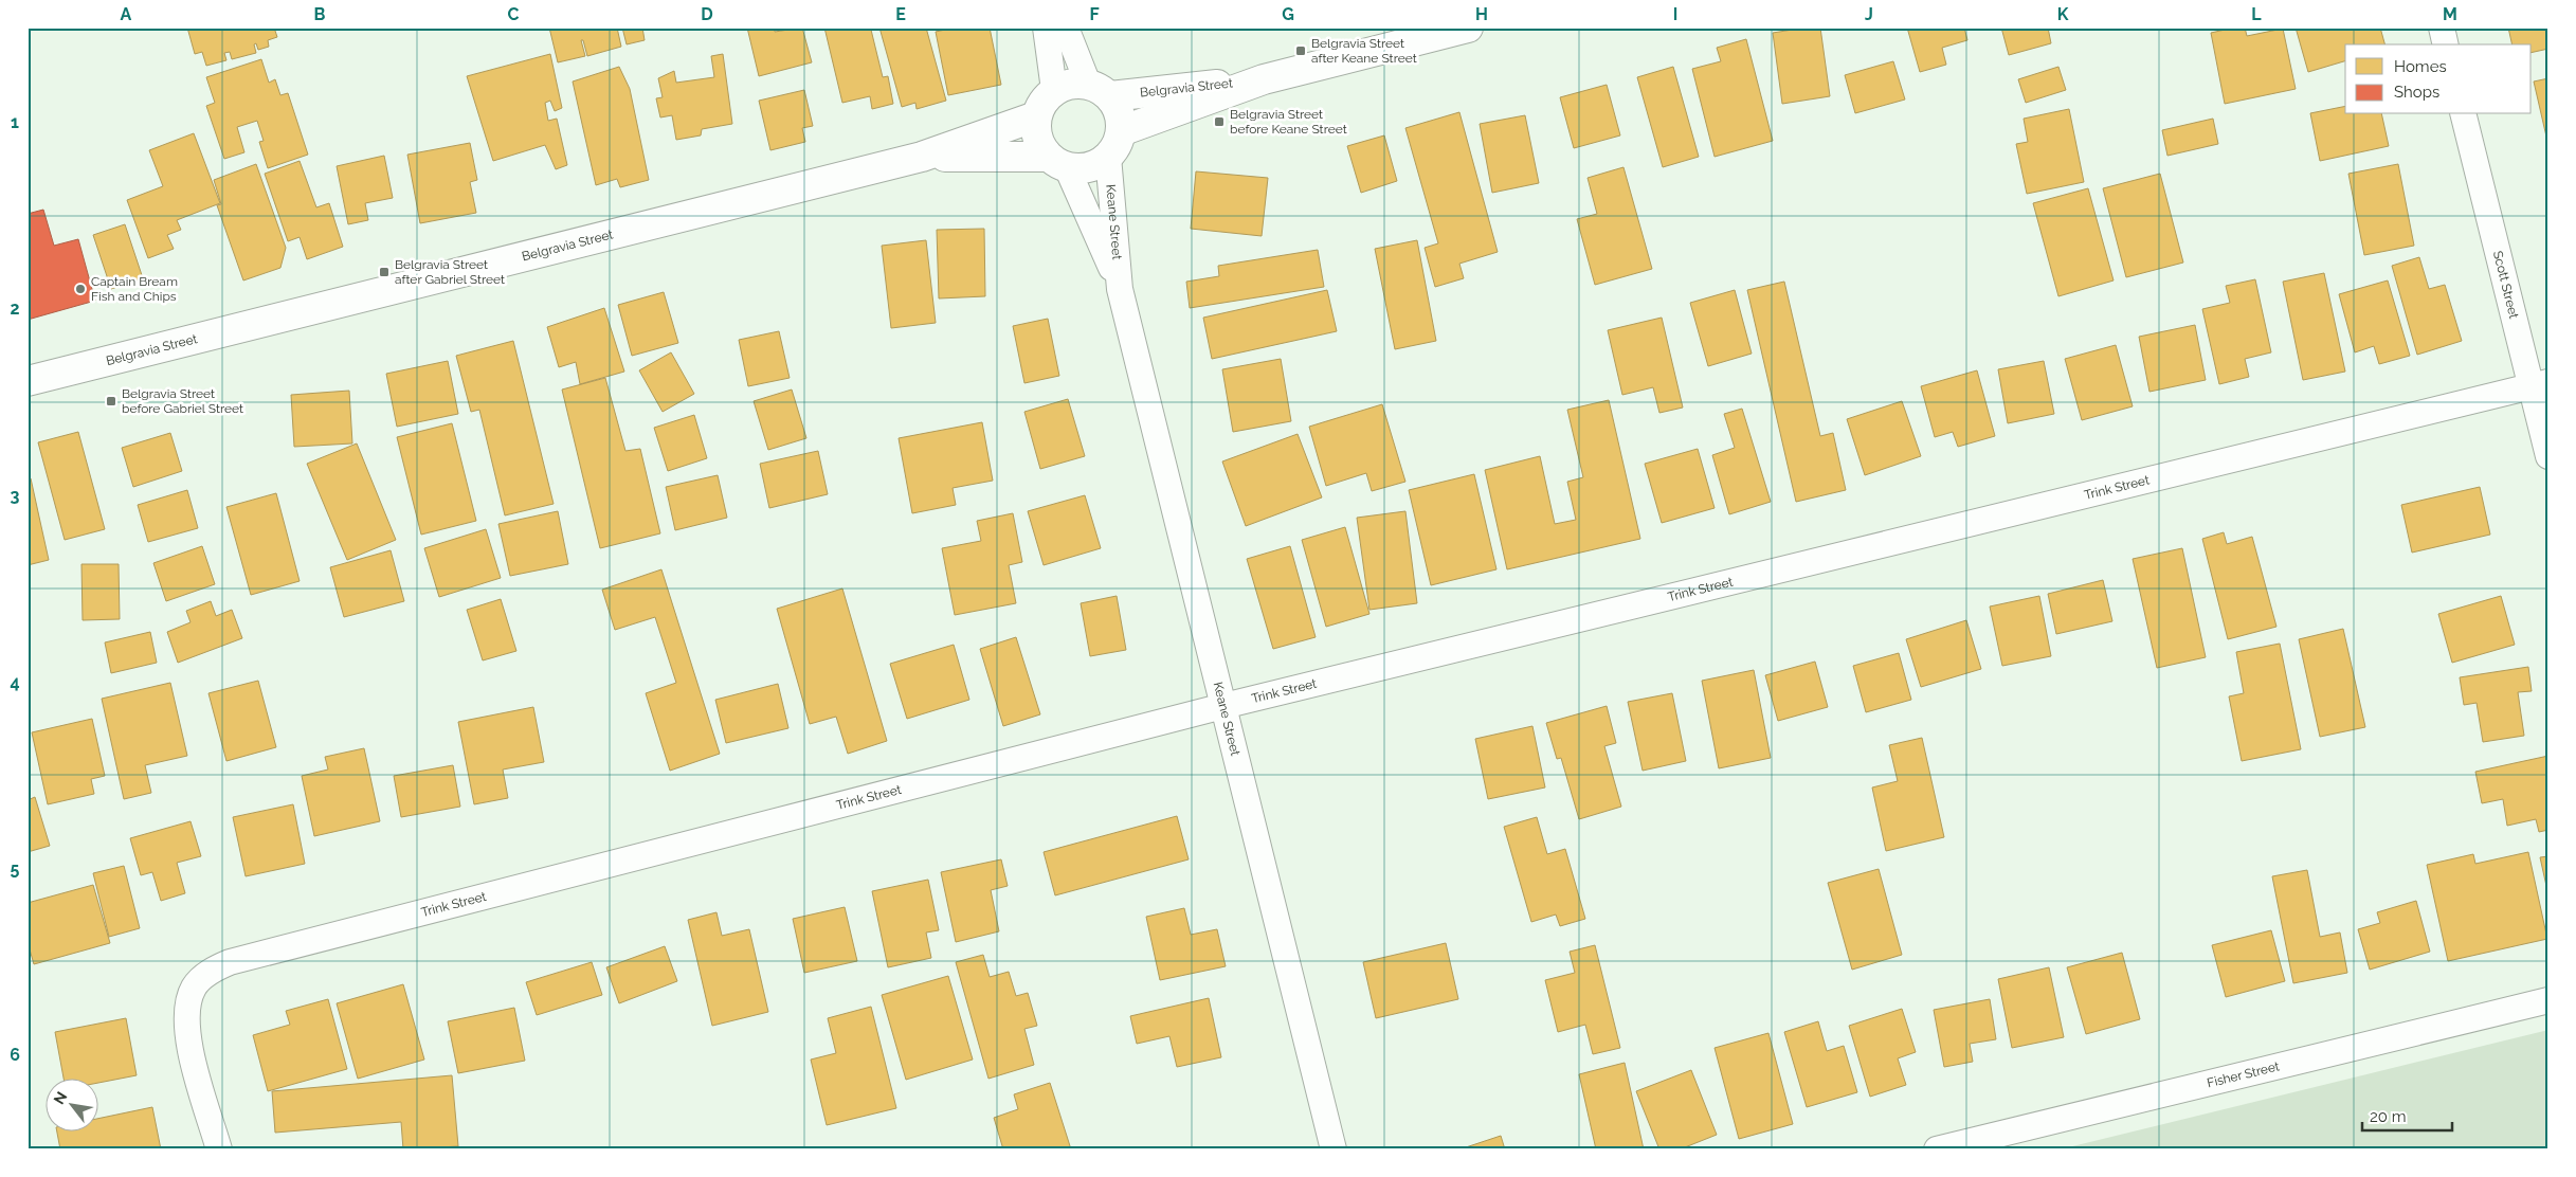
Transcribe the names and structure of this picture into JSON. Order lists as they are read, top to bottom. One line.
{"streets":{"street":["Belgravia Street","Keane Street","Scott Street","Trink Street","Fisher Street"]},"crossings":[["Belgravia Street","Keane Street"],["Keane Street","Trink Street"],["Scott Street","Trink Street"]],"places":{"transit":["Belgravia Street after Keane Street","Belgravia Street before Keane Street","Belgravia Street after Gabriel Street","Belgravia Street before Gabriel Street"],"other":["Captain Bream Fish and Chips"]},"legend":["Homes","Shops"],"scale_bar":"20 m","north":"top left","grid":{"columns":["A","B","C","D","E","F","G","H","I","J","K","L","M"],"rows":["1","2","3","4","5","6"]}}
